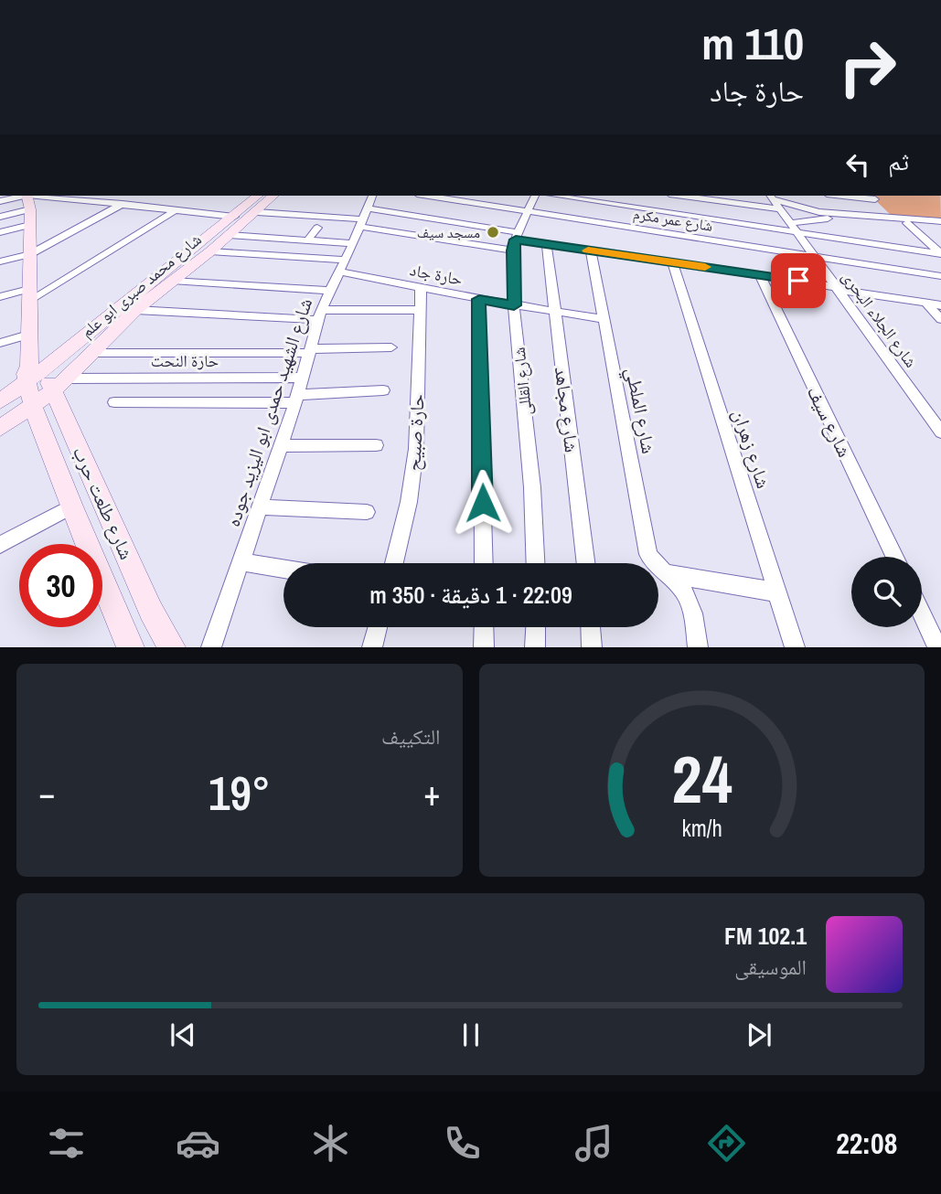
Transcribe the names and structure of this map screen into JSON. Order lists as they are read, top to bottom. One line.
{"streets":{"main road":["شارع محمد صبرى ابو علم","شارع طلعت حرب"],"street":["شارع عمر مكرم","حارة جاد","شارع الجلاء البحرى","حارة النحت","شارع القللى","شارع مجاهد","شارع الملطي","شارع الشهيد حمدى ابو اليزيد جوده","شارع سيف","حارة صبيح","شارع زهران"]},"crossings":[["شارع عمر مكرم","شارع الجلاء البحرى"],["شارع عمر مكرم","شارع القللى"],["حارة جاد","شارع محمد صبرى ابو علم"],["حارة جاد","شارع القللى"],["حارة جاد","شارع مجاهد"],["حارة جاد","شارع الملطي"],["حارة جاد","شارع الشهيد حمدى ابو اليزيد جوده"],["حارة جاد","حارة صبيح"],["شارع محمد صبرى ابو علم","حارة النحت"],["شارع محمد صبرى ابو علم","شارع طلعت حرب"],["حارة النحت","شارع الشهيد حمدى ابو اليزيد جوده"],["حارة النحت","شارع طلعت حرب"]],"places":["مسجد سيف"],"page":{"turn":["110 m","حارة جاد"],"then":"ثم","limit":"30","trip":"22:09 · 1 دقيقة · 350 m","tile":"التكييف","heat":["−","19°","+"],"song":["102.1 FM","الموسيقى"],"tabs":"22:08","gauge":["24","km/h"]}}
